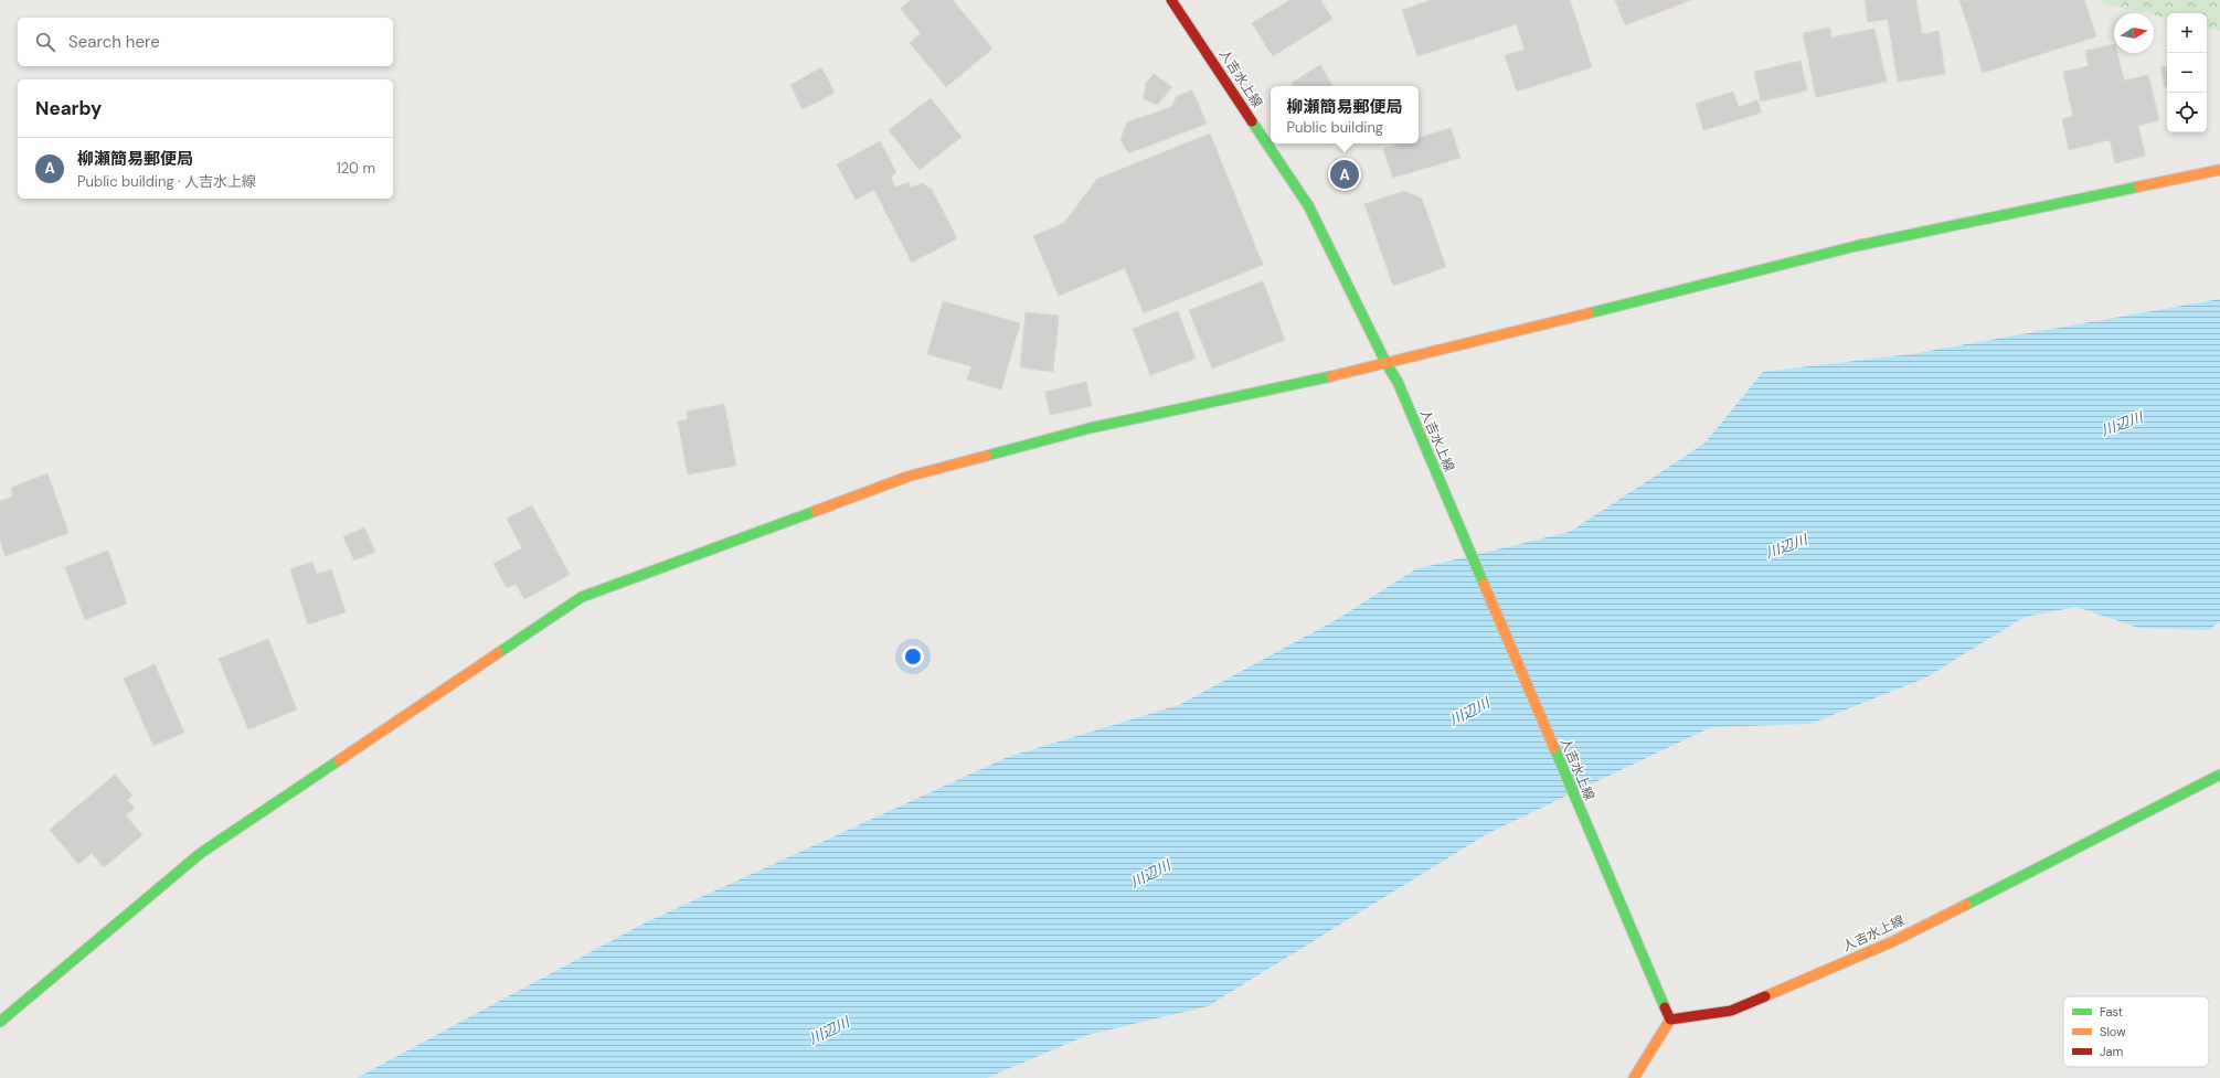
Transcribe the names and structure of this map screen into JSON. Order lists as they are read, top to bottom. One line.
{"streets":{"street":["人吉水上線"]},"water":["川辺川"],"legend":["Fast","Slow","Jam"],"north":"right","page":{"map_buttons":["+","−"],"search":"Search here","heading":"Nearby","popup":["柳瀬簡易郵便局","Public building"],"list":[{"mark":"A","name":"柳瀬簡易郵便局","note":"Public building · 人吉水上線","value":"120 m"}],"pins":"A"}}
